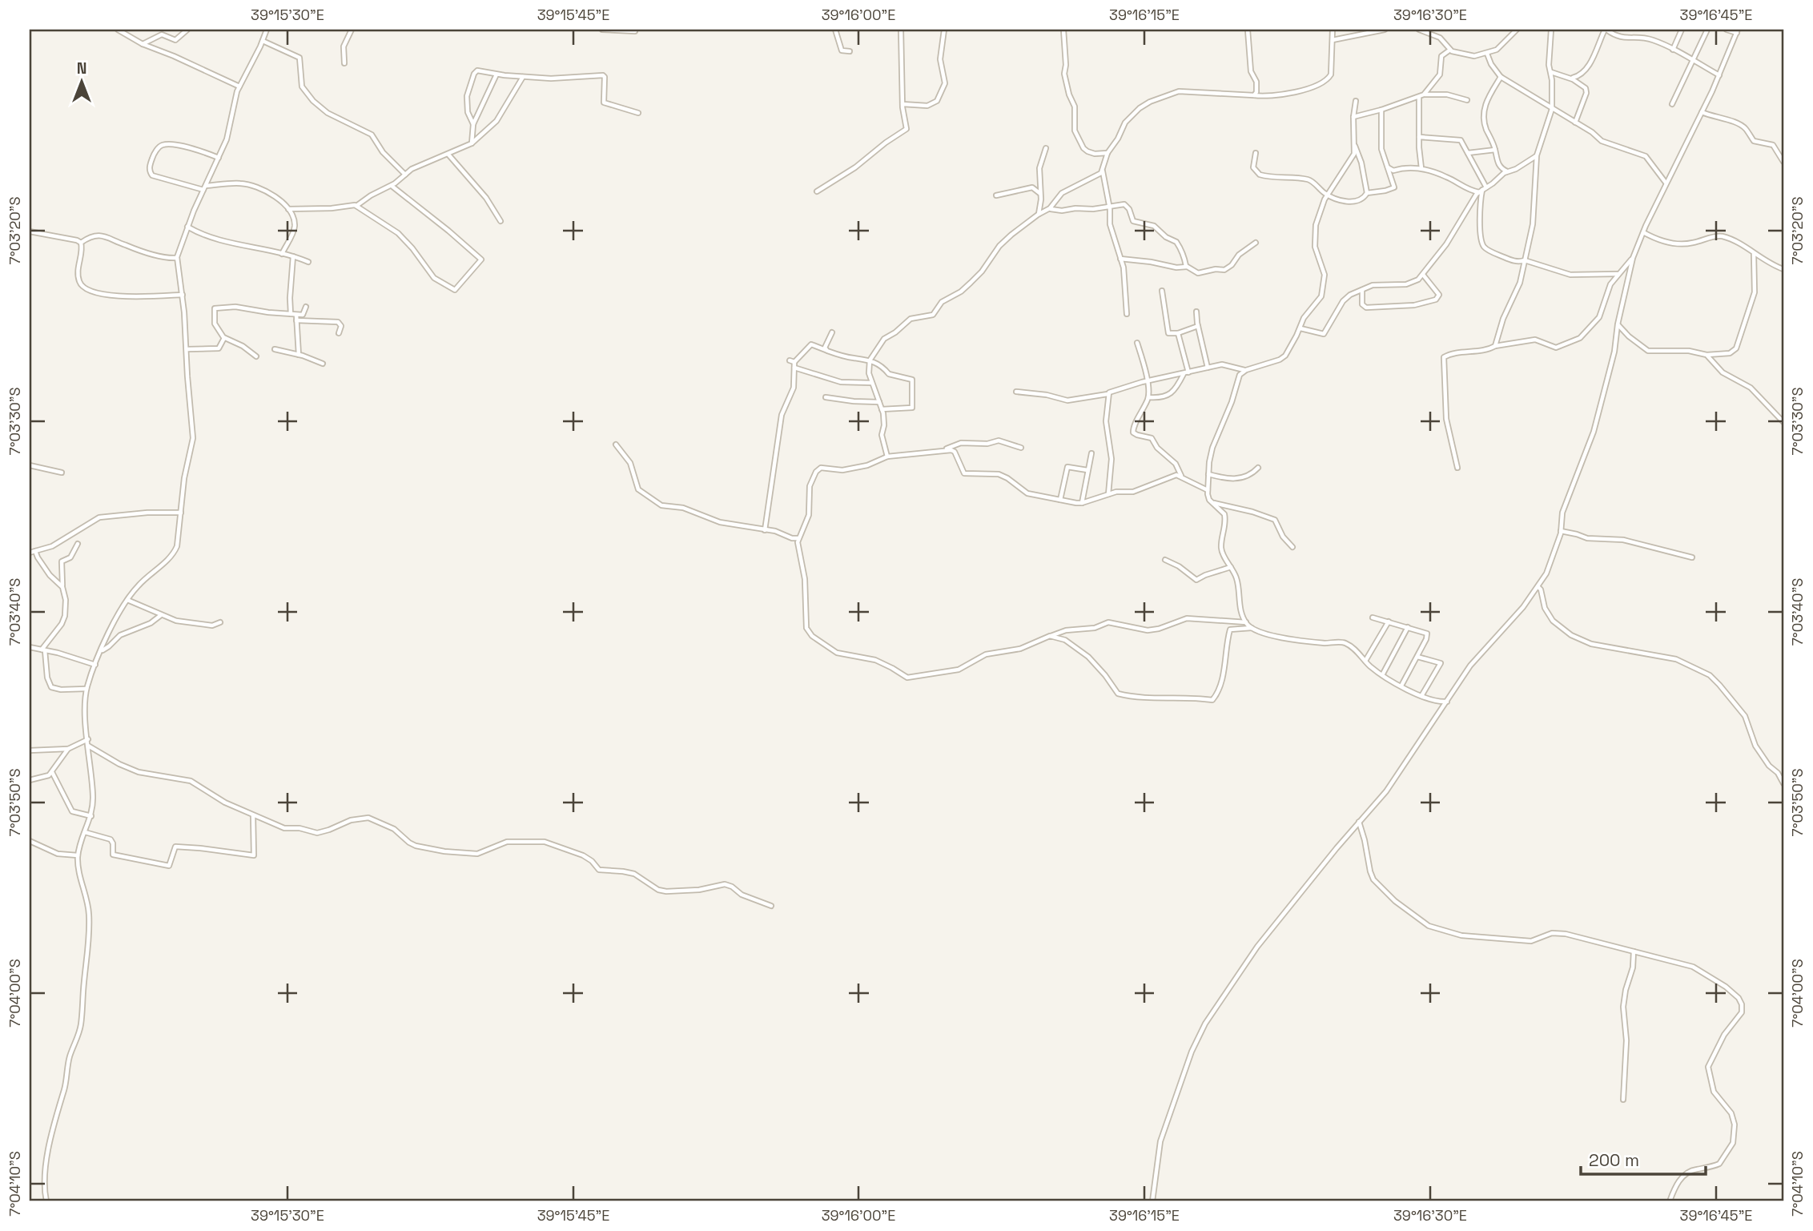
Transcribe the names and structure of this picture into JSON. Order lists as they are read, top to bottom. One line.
{"scale_bar":"200 m","north":"top","coordinates":["39°15'30\"E","39°15'45\"E","39°16'00\"E","39°16'15\"E","39°16'30\"E","39°16'45\"E","7°03'20\"S","7°03'30\"S","7°03'40\"S","7°03'50\"S","7°04'00\"S","7°04'10\"S"]}
